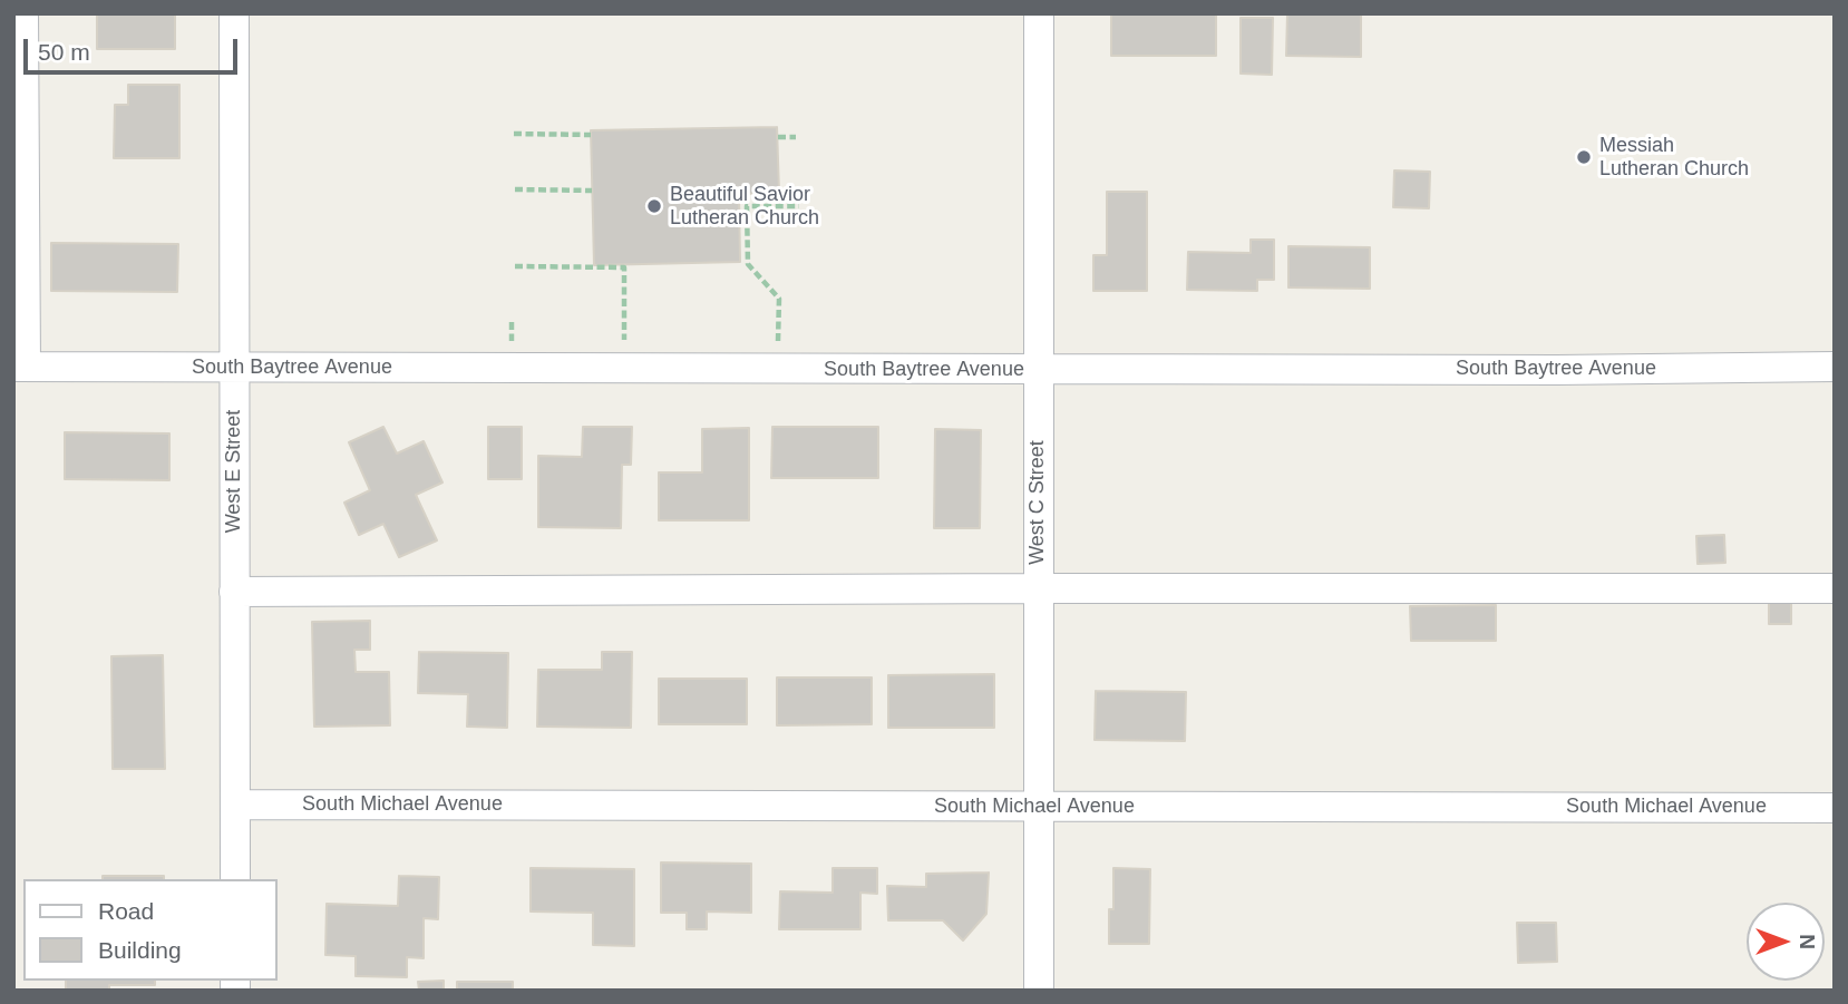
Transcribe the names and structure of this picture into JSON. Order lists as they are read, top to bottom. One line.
{"streets":{"street":["South Baytree Avenue","West E Street","West C Street","South Michael Avenue"]},"crossings":[["South Baytree Avenue","West E Street"],["South Baytree Avenue","West C Street"],["West E Street","South Michael Avenue"],["West C Street","South Michael Avenue"]],"places":["Messiah Lutheran Church","Beautiful Savior Lutheran Church"],"legend":["Road","Building"],"scale_bar":"50 m","north":"right"}
